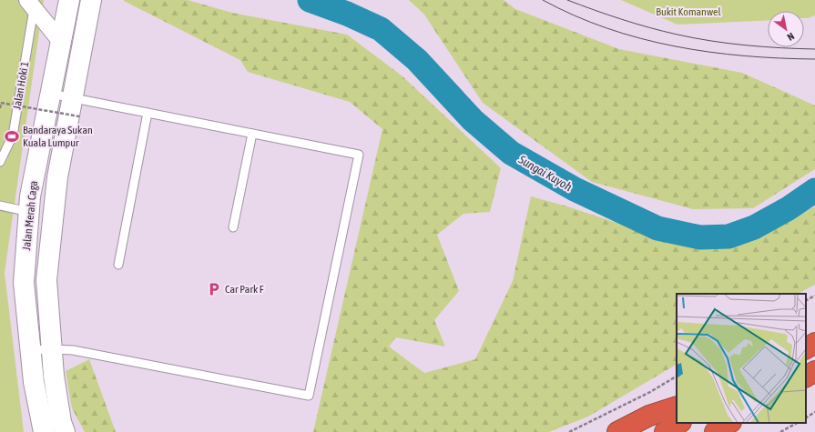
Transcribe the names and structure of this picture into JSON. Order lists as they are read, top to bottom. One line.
{"streets":{"street":["Jalan Merah Caga"],"lane":["Jalan Hoki 1"]},"water":["Sungai Kuyoh"],"parks":["Bukit Komanwel"],"places":{"sports":["Bandaraya Sukan Kuala Lumpur"],"parking":["Car Park F"]},"north":"bottom right"}
